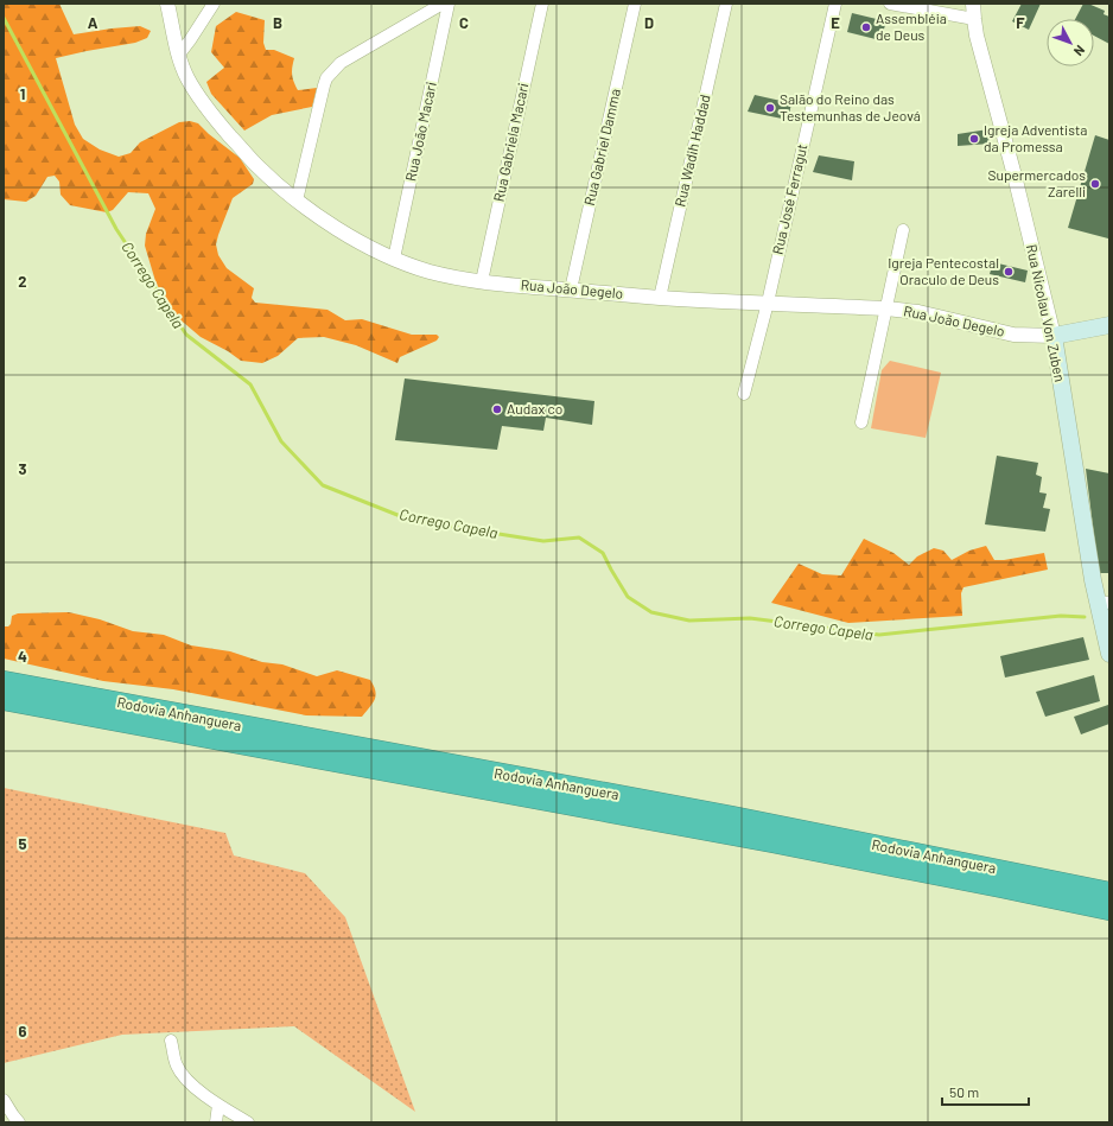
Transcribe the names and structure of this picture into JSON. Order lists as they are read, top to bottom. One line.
{"streets":{"highway":["Rodovia Anhanguera"],"main road":["Rua Nicolau Von Zuben"],"street":["Rua João Macari","Rua Gabriela Macari","Rua Gabriel Damma","Rua Wadih Haddad","Rua José Ferragut","Rua João Degelo"]},"crossings":[["Rua João Macari","Rua João Degelo"],["Rua Gabriela Macari","Rua João Degelo"],["Rua Gabriel Damma","Rua João Degelo"],["Rua Wadih Haddad","Rua João Degelo"],["Rua José Ferragut","Rua João Degelo"],["Rua João Degelo","Rua Nicolau Von Zuben"]],"water":["Corrego Capela"],"places":["Assembléia de Deus","Salão do Reino das Testemunhas de Jeová","Igreja Adventista da Promessa","Supermercados Zarelli","Igreja Pentecostal Oraculo de Deus","Audax co"],"scale_bar":"50 m","north":"bottom right","grid":{"columns":["A","B","C","D","E","F"],"rows":["1","2","3","4","5","6"]}}
